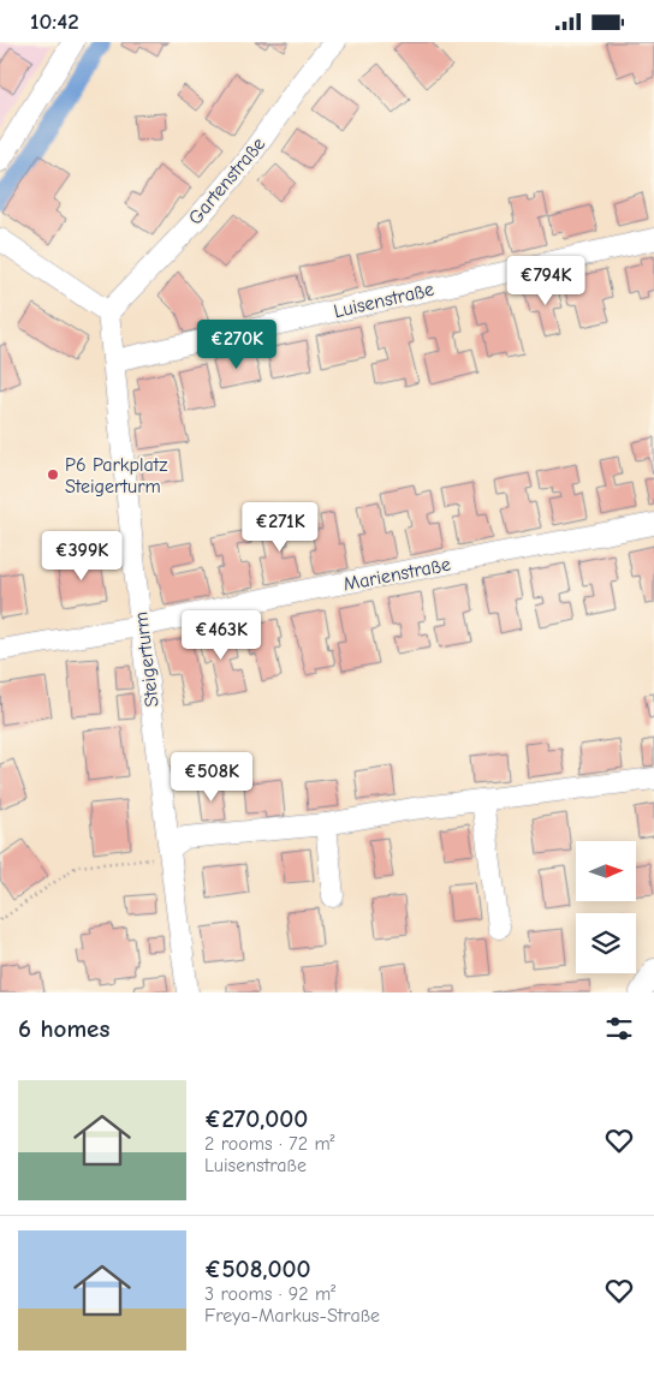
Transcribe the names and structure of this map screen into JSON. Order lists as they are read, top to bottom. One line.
{"streets":{"street":["Gartenstraße","Luisenstraße","Marienstraße","Steigerturm"]},"crossings":[["Gartenstraße","Steigerturm"],["Luisenstraße","Steigerturm"],["Marienstraße","Steigerturm"]],"places":["P6 Parkplatz Steigerturm"],"north":"right","page":{"status":"10:42","price":["€794K","€270K","€271K","€399K","€463K","€508K"],"heading":"6 homes","list":[{"name":"€270,000","note":"2 rooms · 72 m² · Luisenstraße"},{"name":"€508,000","note":"3 rooms · 92 m² · Freya-Markus-Straße"}]}}
